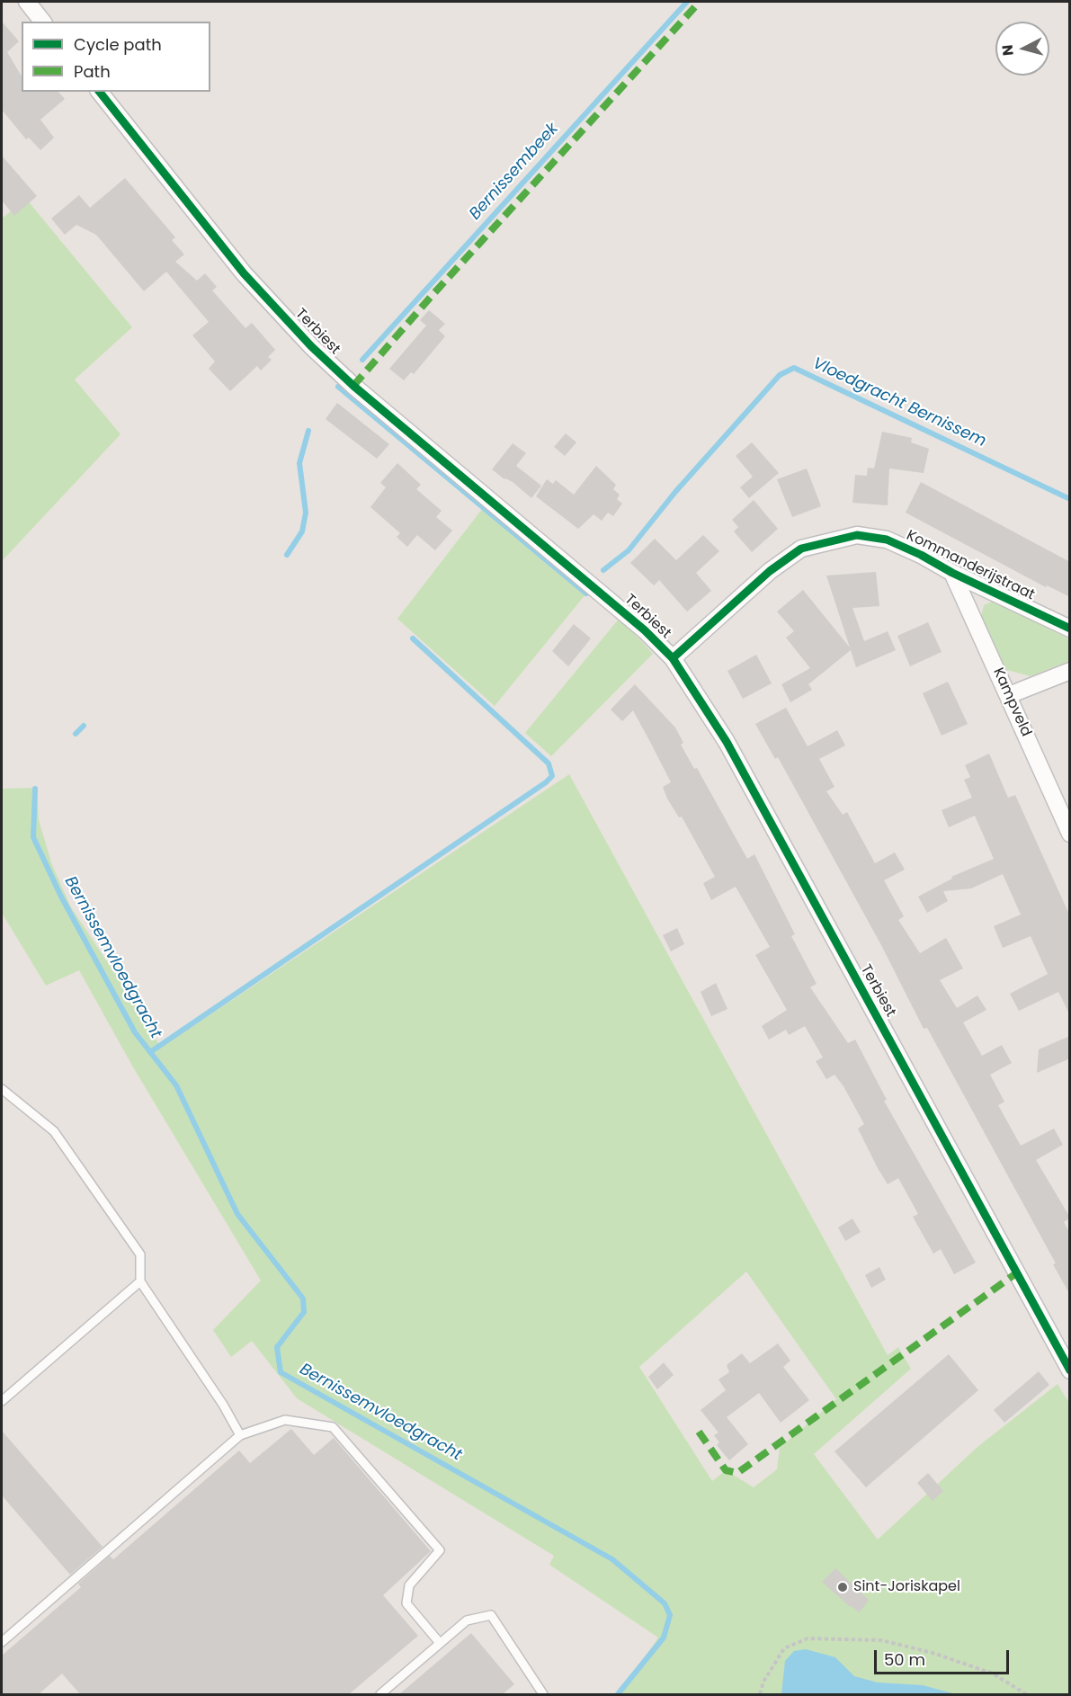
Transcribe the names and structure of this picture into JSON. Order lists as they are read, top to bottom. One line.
{"streets":{"street":["Terbiest","Kommanderijstraat","Kampveld"]},"crossings":[["Terbiest","Kommanderijstraat"],["Kommanderijstraat","Kampveld"]],"water":["Bernissembeek","Vloedgracht Bernissem","Bernissemvloedgracht"],"places":["Sint-Joriskapel"],"legend":["Cycle path","Path"],"scale_bar":"50 m","north":"left"}
